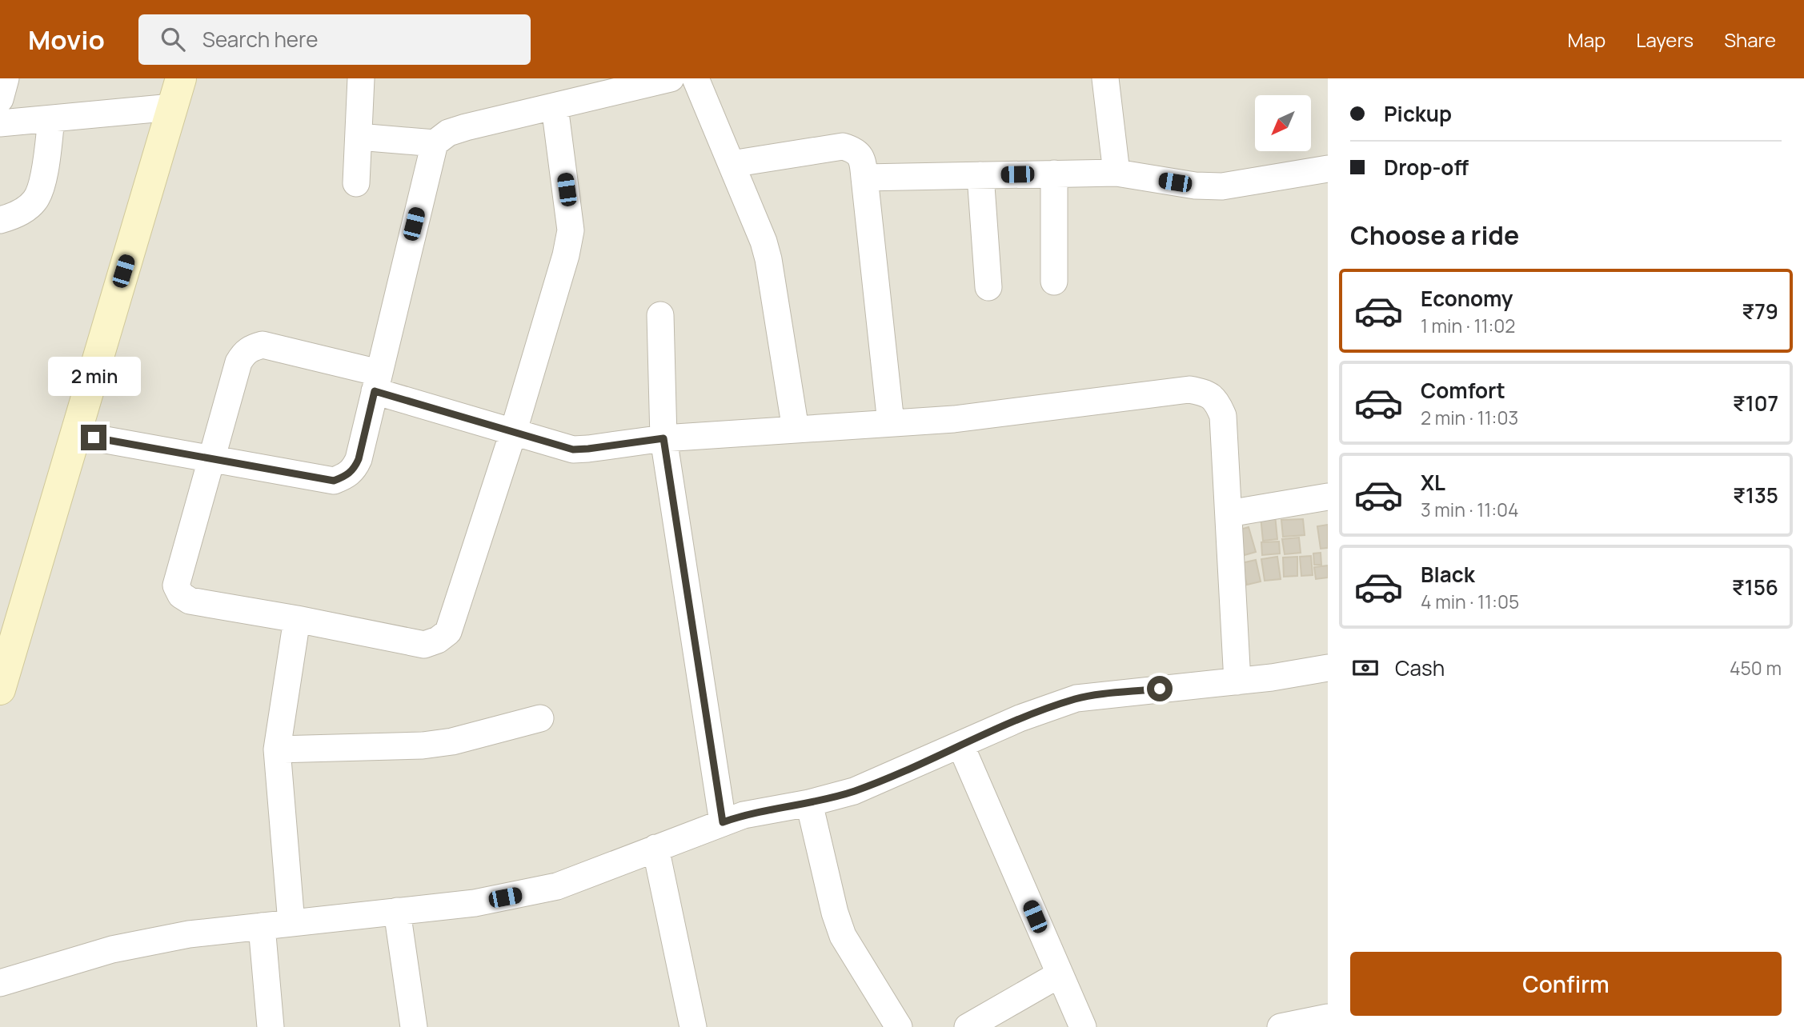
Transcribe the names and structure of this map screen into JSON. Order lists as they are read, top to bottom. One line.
{"north":"bottom left","page":{"header":"Movio","search":"Search here","nav":["Map","Layers","Share"],"banner":["Pickup","Drop-off"],"heading":"Choose a ride","list":[{"name":"Economy","note":"1 min · 11:02","value":"₹79"},{"name":"Comfort","note":"2 min · 11:03","value":"₹107"},{"name":"XL","note":"3 min · 11:04","value":"₹135"},{"name":"Black","note":"4 min · 11:05","value":"₹156"}],"bubble":"2 min","pay":["Cash","450 m"],"buttons":"Confirm"}}
